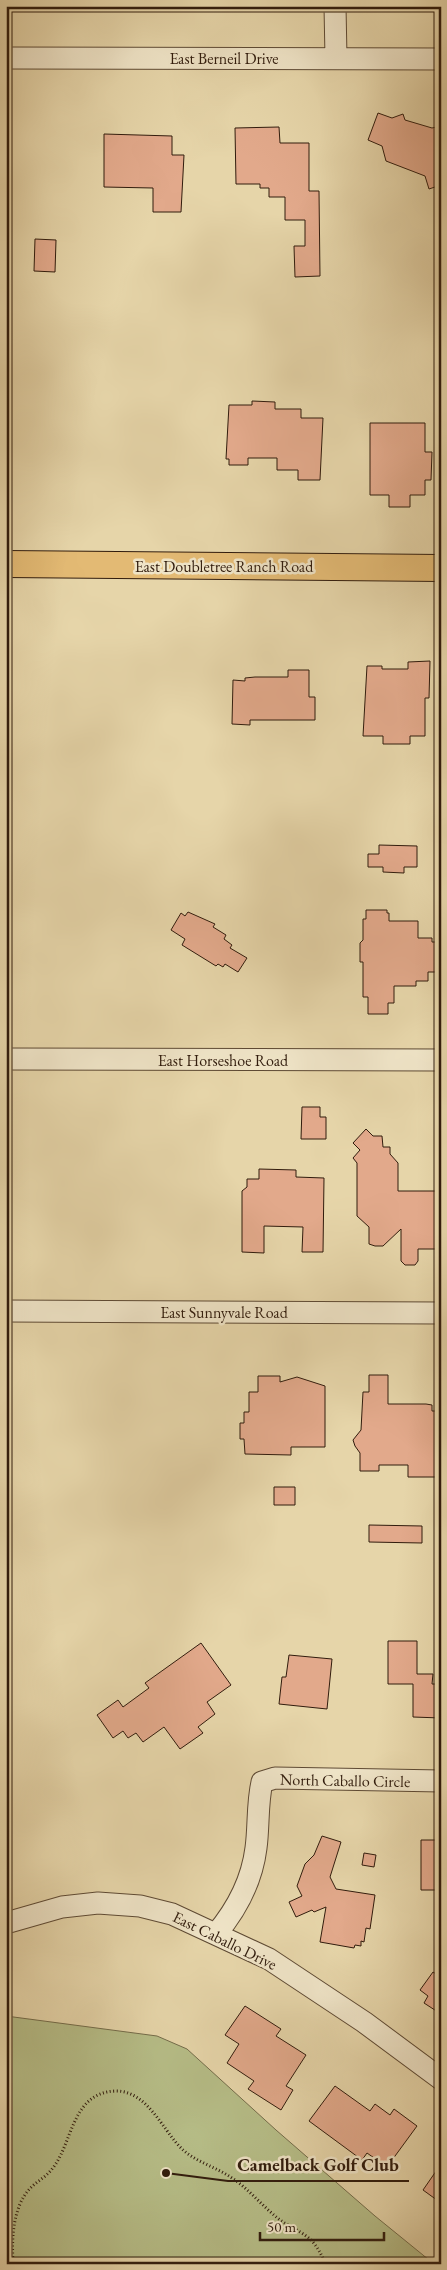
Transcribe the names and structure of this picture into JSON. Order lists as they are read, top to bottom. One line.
{"streets":{"main road":["East Doubletree Ranch Road"],"street":["East Berneil Drive","East Horseshoe Road","East Sunnyvale Road","North Caballo Circle","East Caballo Drive"]},"crossings":[["North Caballo Circle","East Caballo Drive"]],"places":["Camelback Golf Club"],"scale_bar":"50 m"}
